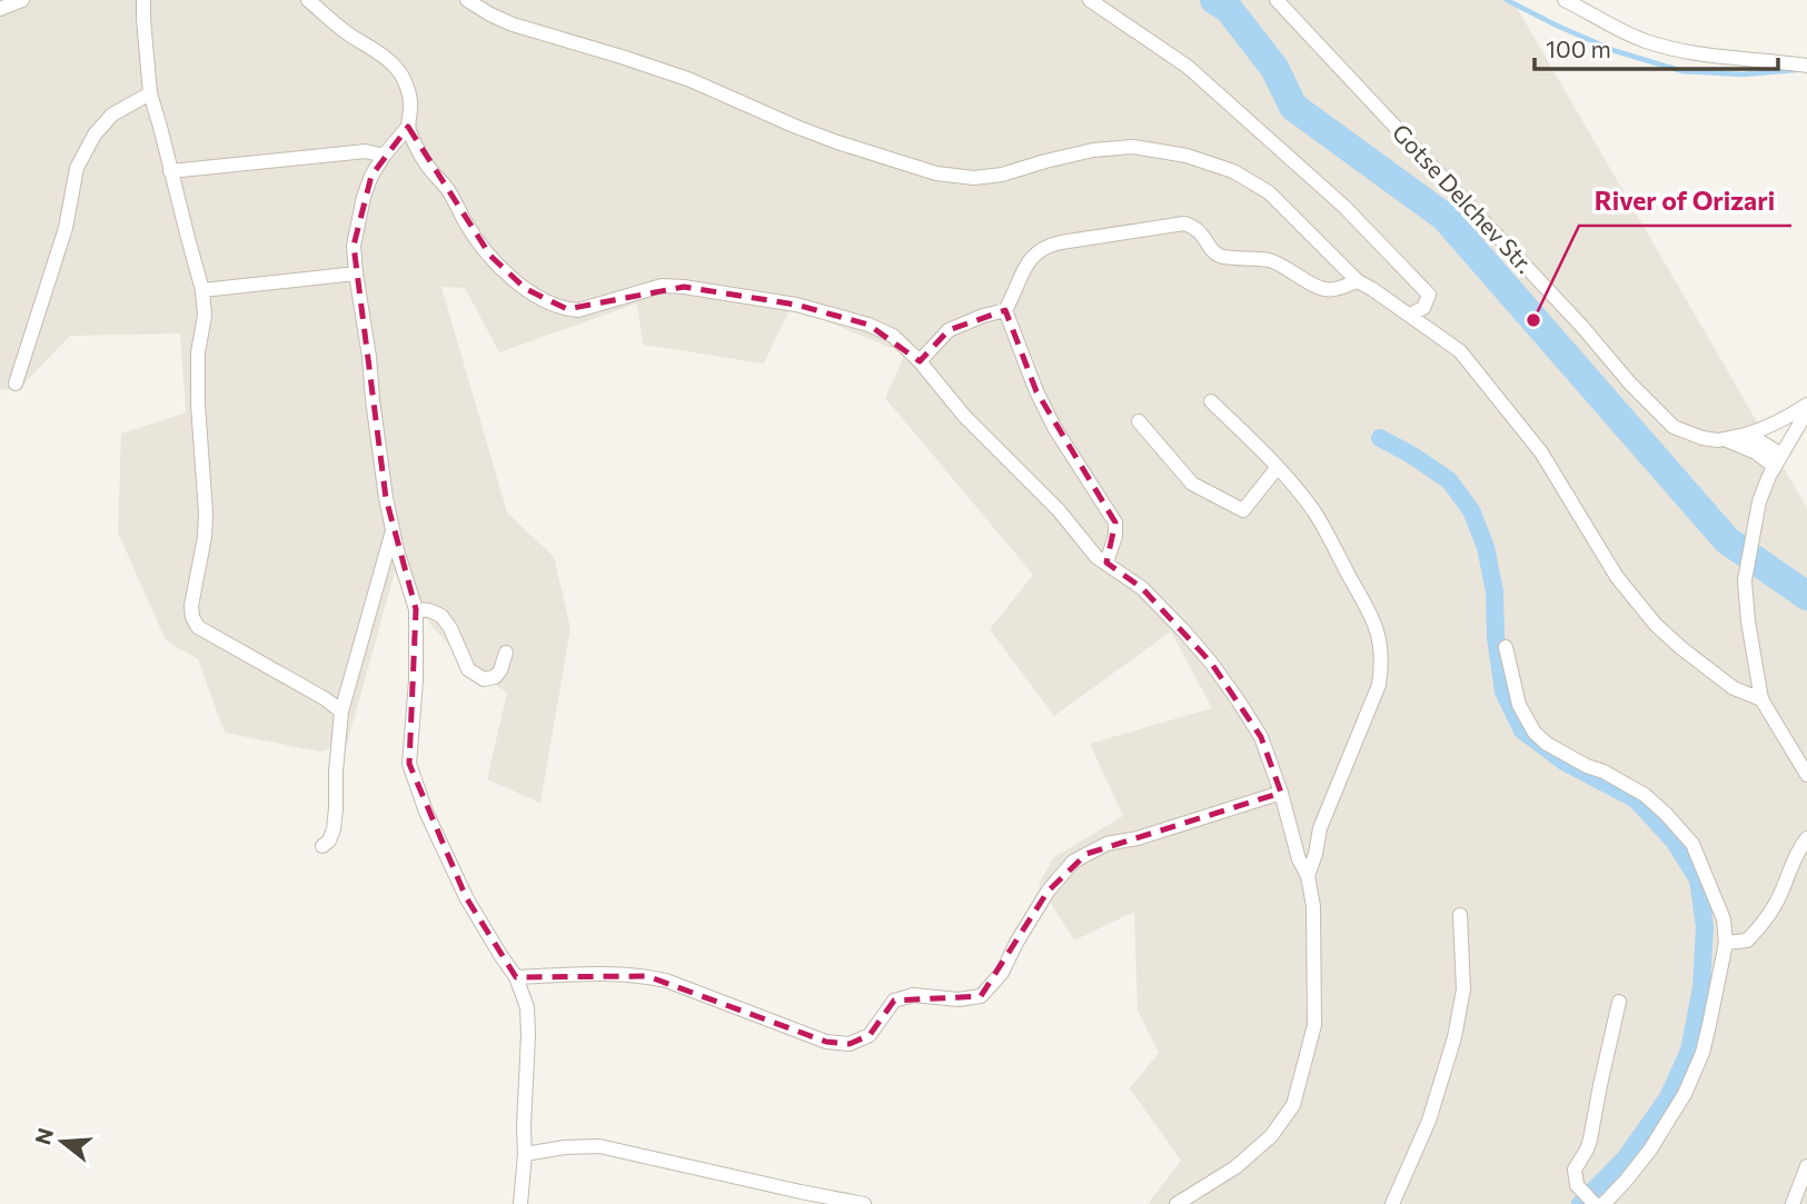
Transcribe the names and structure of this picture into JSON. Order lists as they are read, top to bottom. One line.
{"streets":{"street":["Gotse Delchev Str."]},"places":["River of Orizari"],"scale_bar":"100 m","north":"left"}
